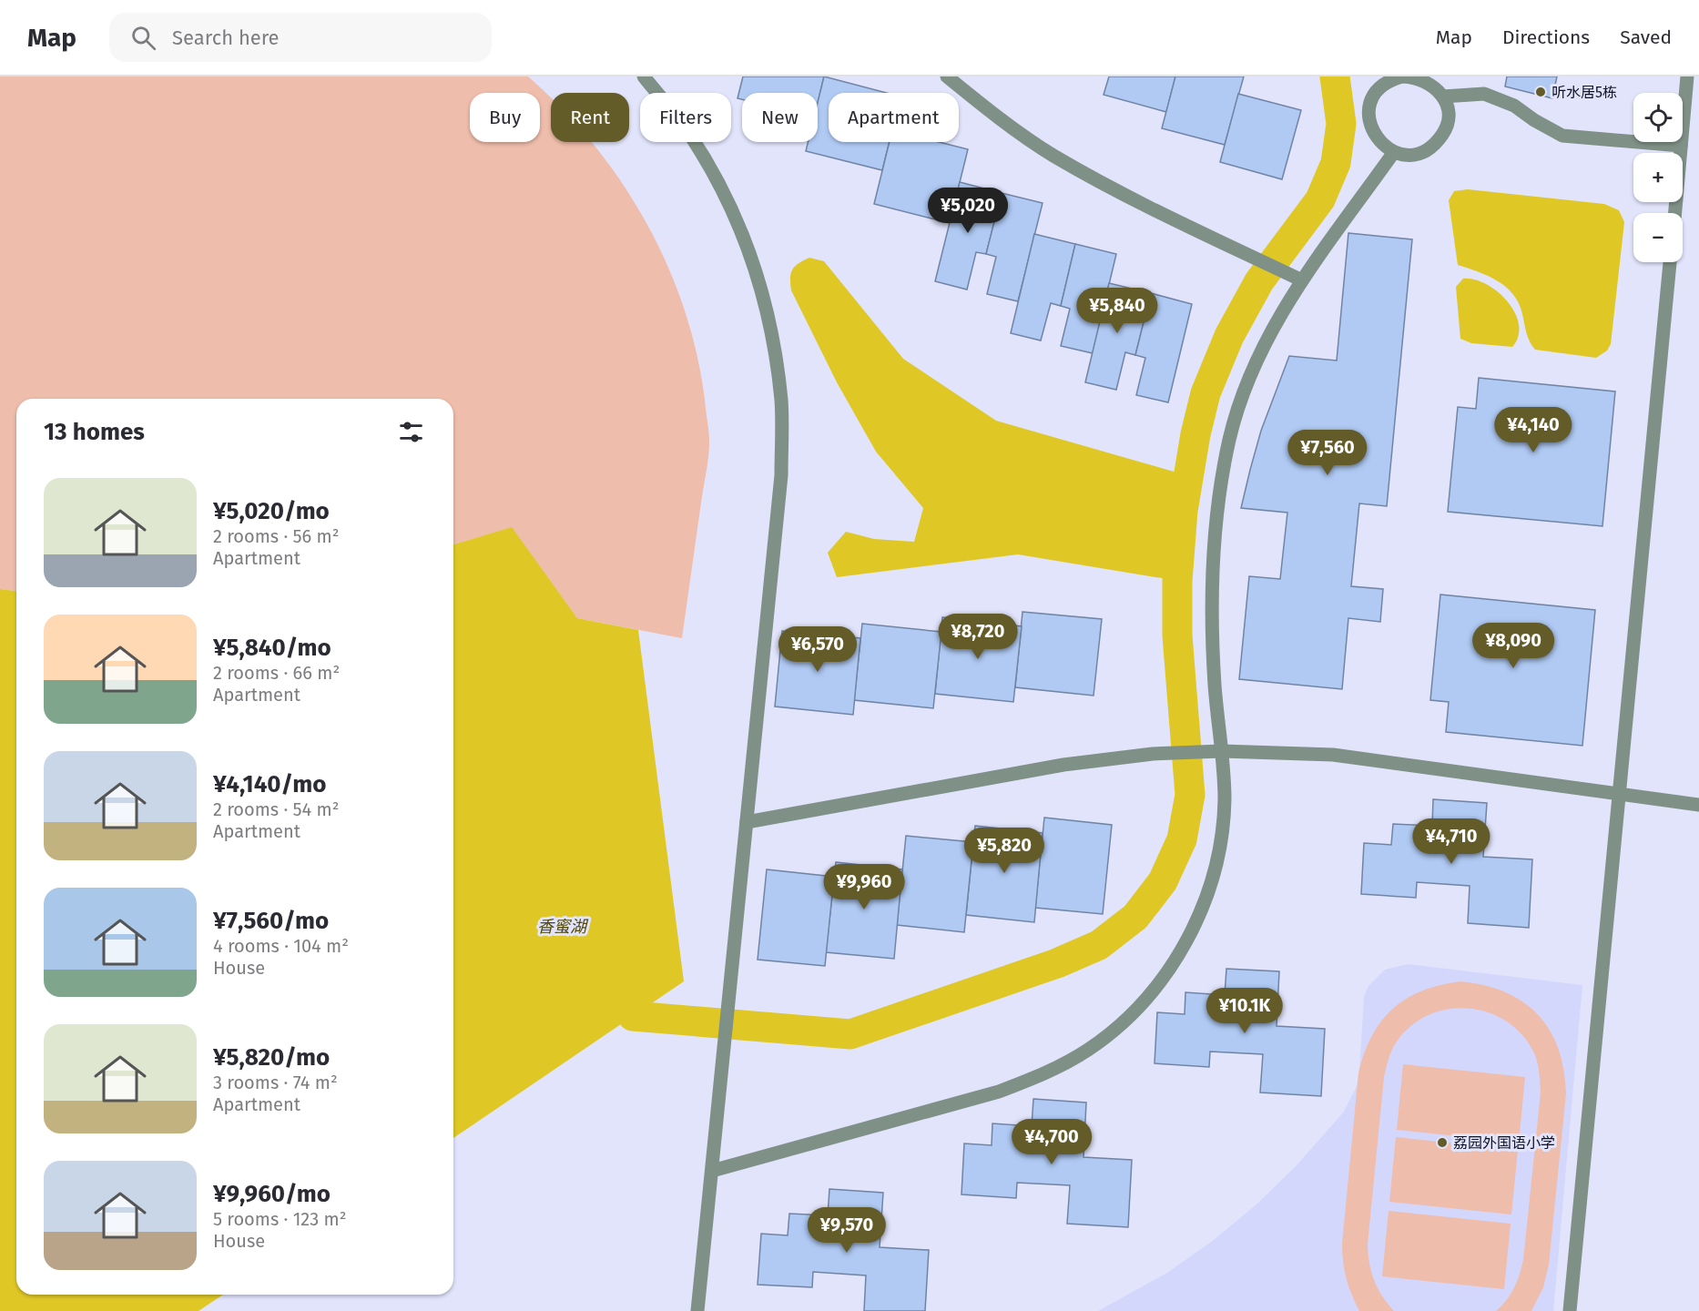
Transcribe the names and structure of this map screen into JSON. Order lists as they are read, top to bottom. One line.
{"water":["香蜜湖"],"places":["听水居5栋","荔园外国语小学"],"page":{"header":"Map","search":"Search here","nav":["Map","Directions","Saved"],"map_buttons":["+","−"],"chip":["Buy","Rent","Filters","New","Apartment"],"price":["¥5,020","¥5,840","¥4,140","¥7,560","¥8,720","¥8,090","¥6,570","¥4,710","¥5,820","¥9,960","¥10.1K","¥4,700","¥9,570"],"heading":"13 homes","list":[{"name":"¥5,020/mo","note":"2 rooms · 56 m² · Apartment"},{"name":"¥5,840/mo","note":"2 rooms · 66 m² · Apartment"},{"name":"¥4,140/mo","note":"2 rooms · 54 m² · Apartment"},{"name":"¥7,560/mo","note":"4 rooms · 104 m² · House"},{"name":"¥5,820/mo","note":"3 rooms · 74 m² · Apartment"},{"name":"¥9,960/mo","note":"5 rooms · 123 m² · House"}]}}
